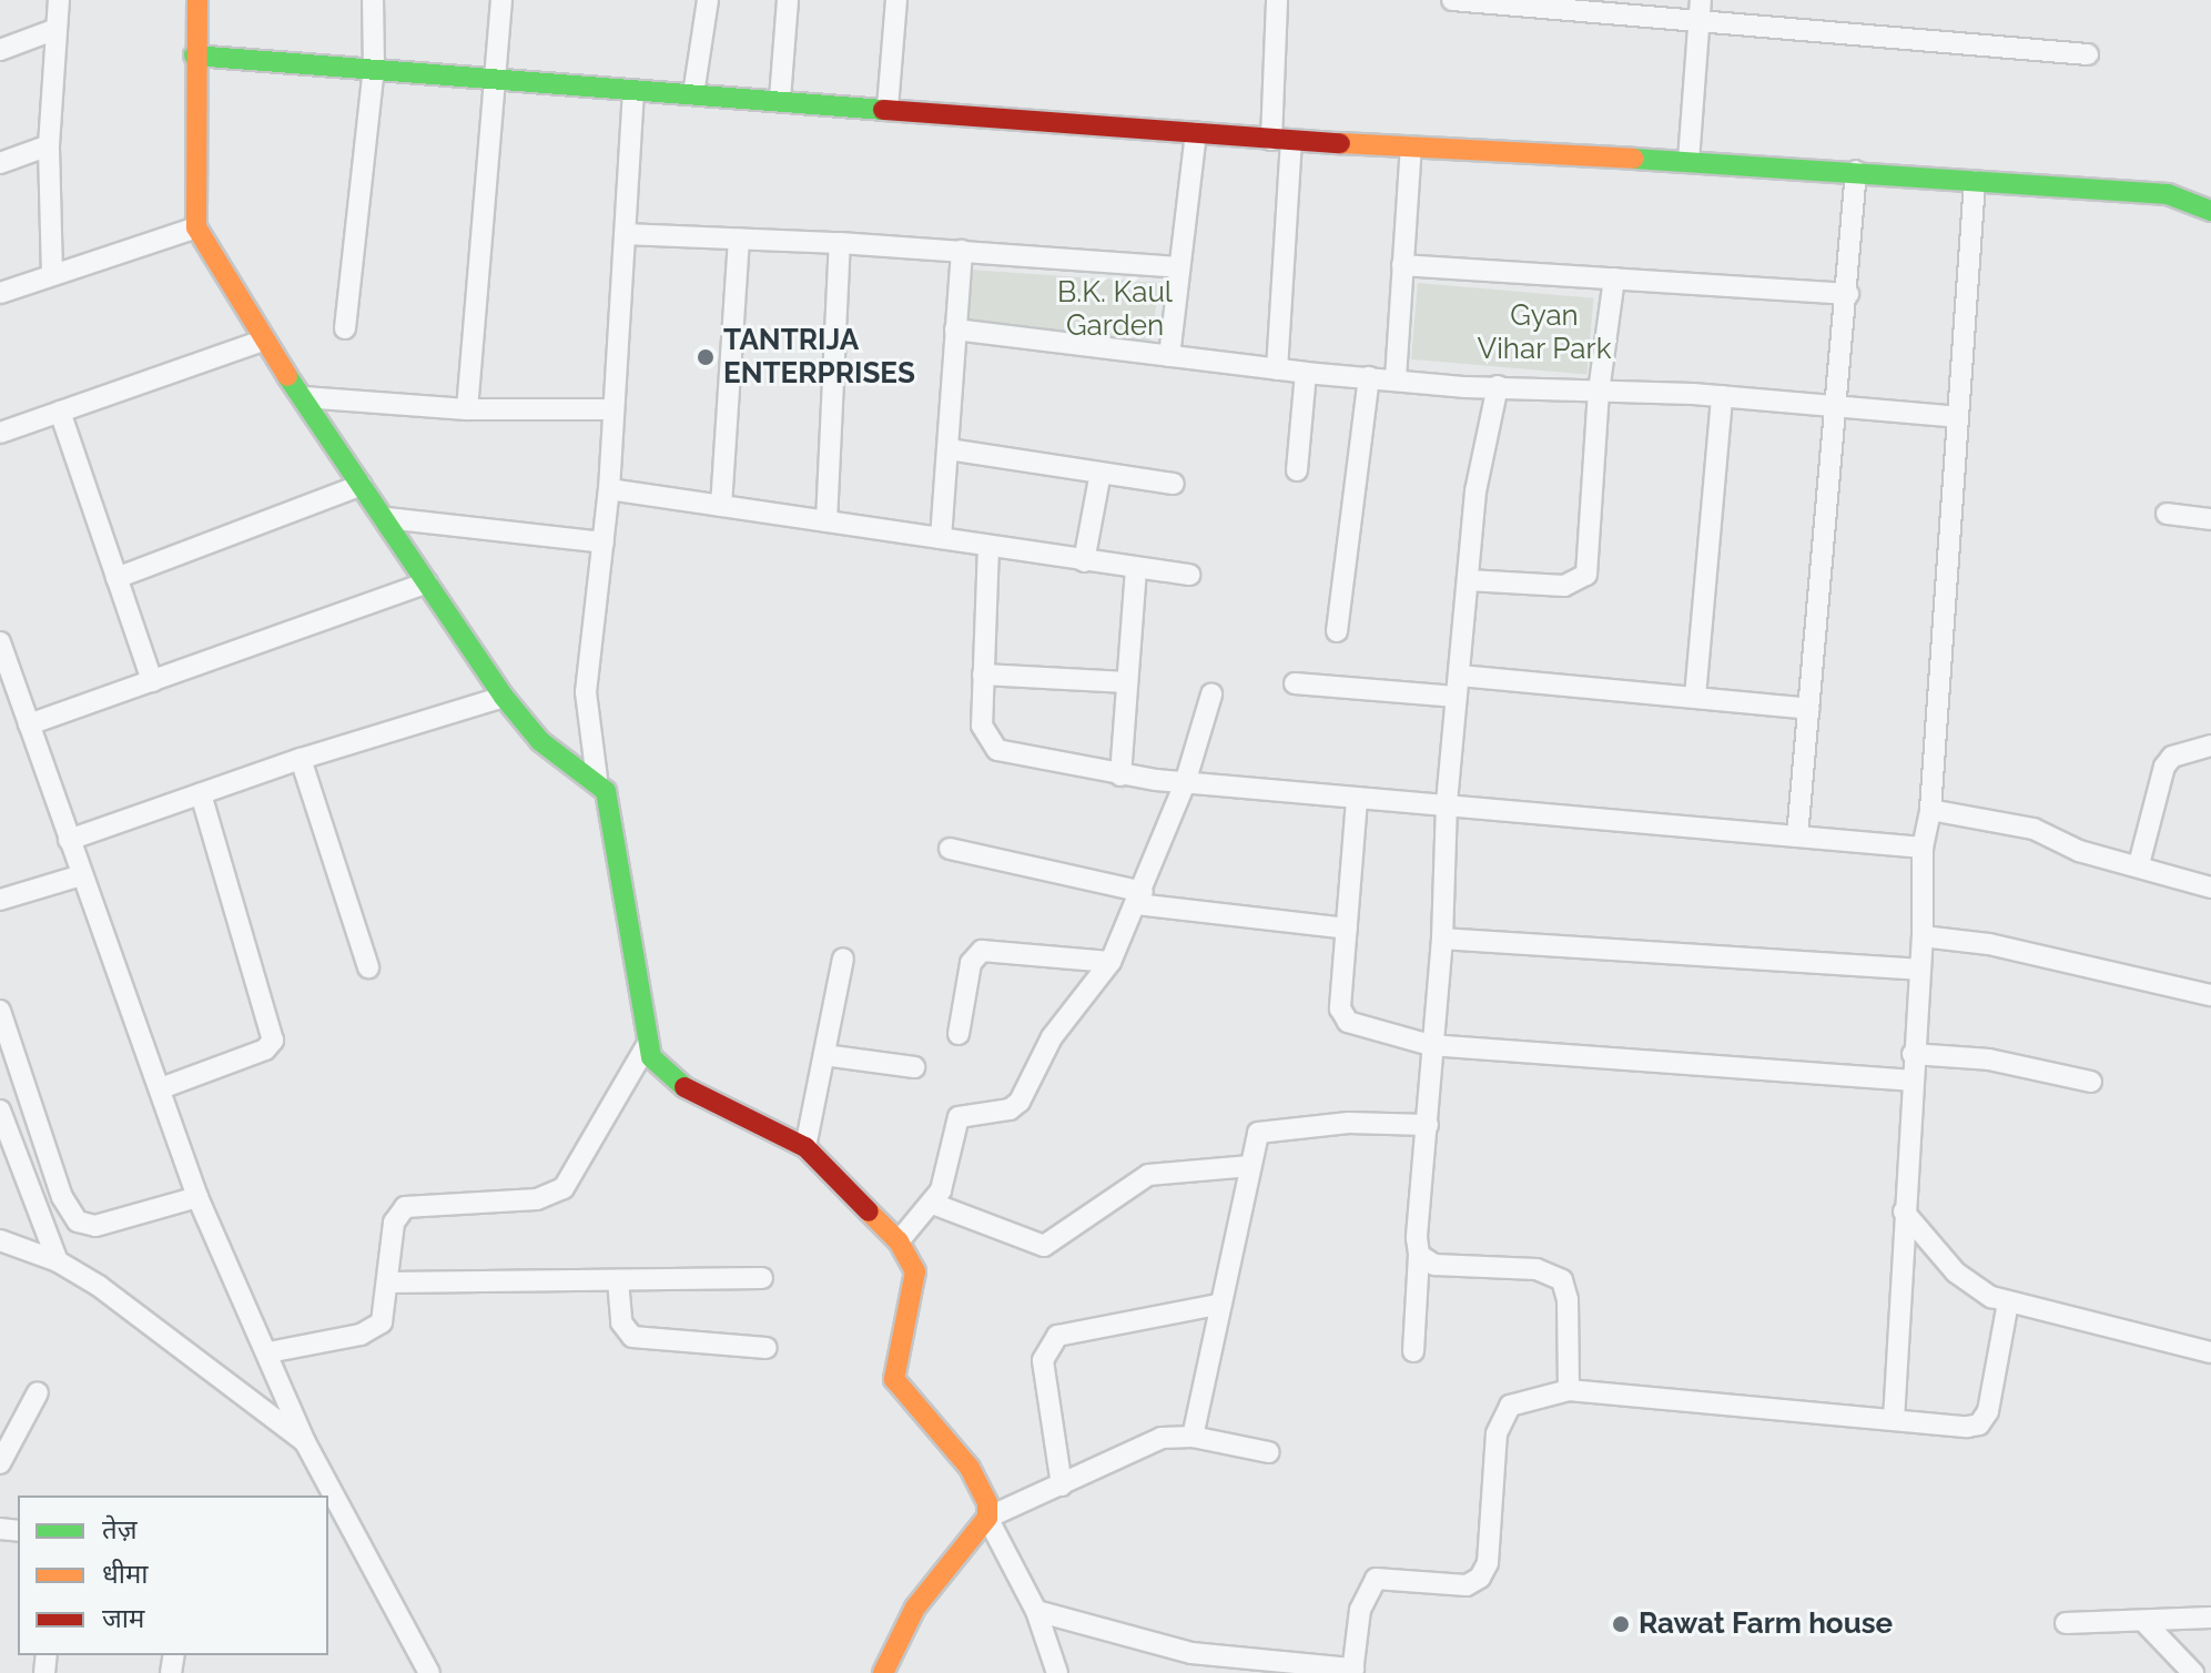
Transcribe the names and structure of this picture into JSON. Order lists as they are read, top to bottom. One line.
{"parks":["B.K. Kaul Garden","Gyan Vihar Park"],"places":["TANTRIJA ENTERPRISES","Rawat Farm house"],"legend":["तेज़","धीमा","जाम"]}
